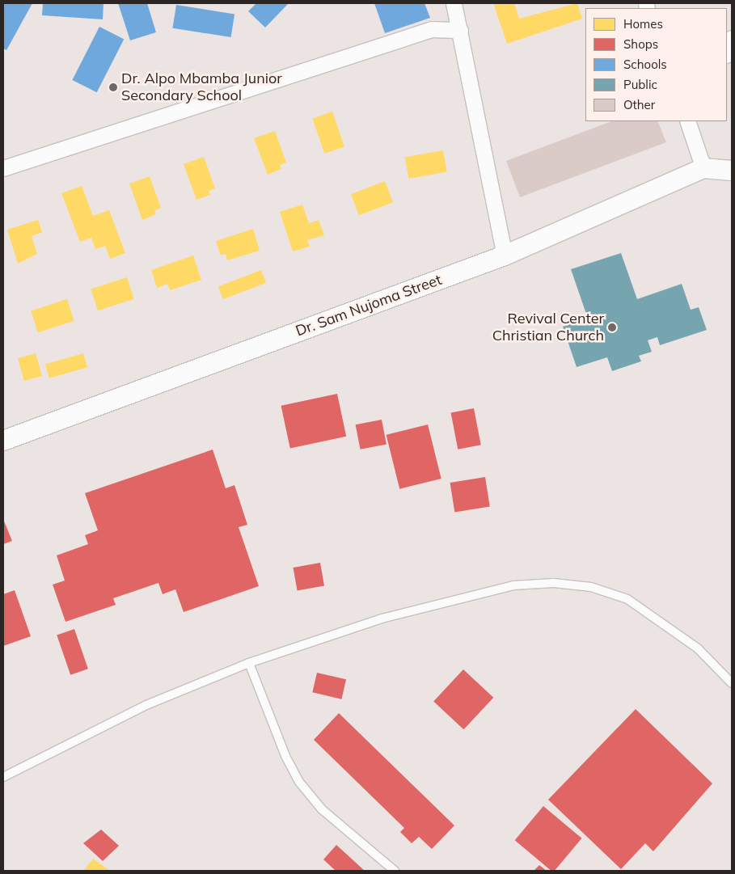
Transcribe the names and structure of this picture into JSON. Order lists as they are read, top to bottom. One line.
{"streets":{"street":["Dr. Sam Nujoma Street"]},"places":["Dr. Alpo Mbamba Junior Secondary School","Revival Center Christian Church"],"legend":["Homes","Shops","Schools","Public","Other"]}
